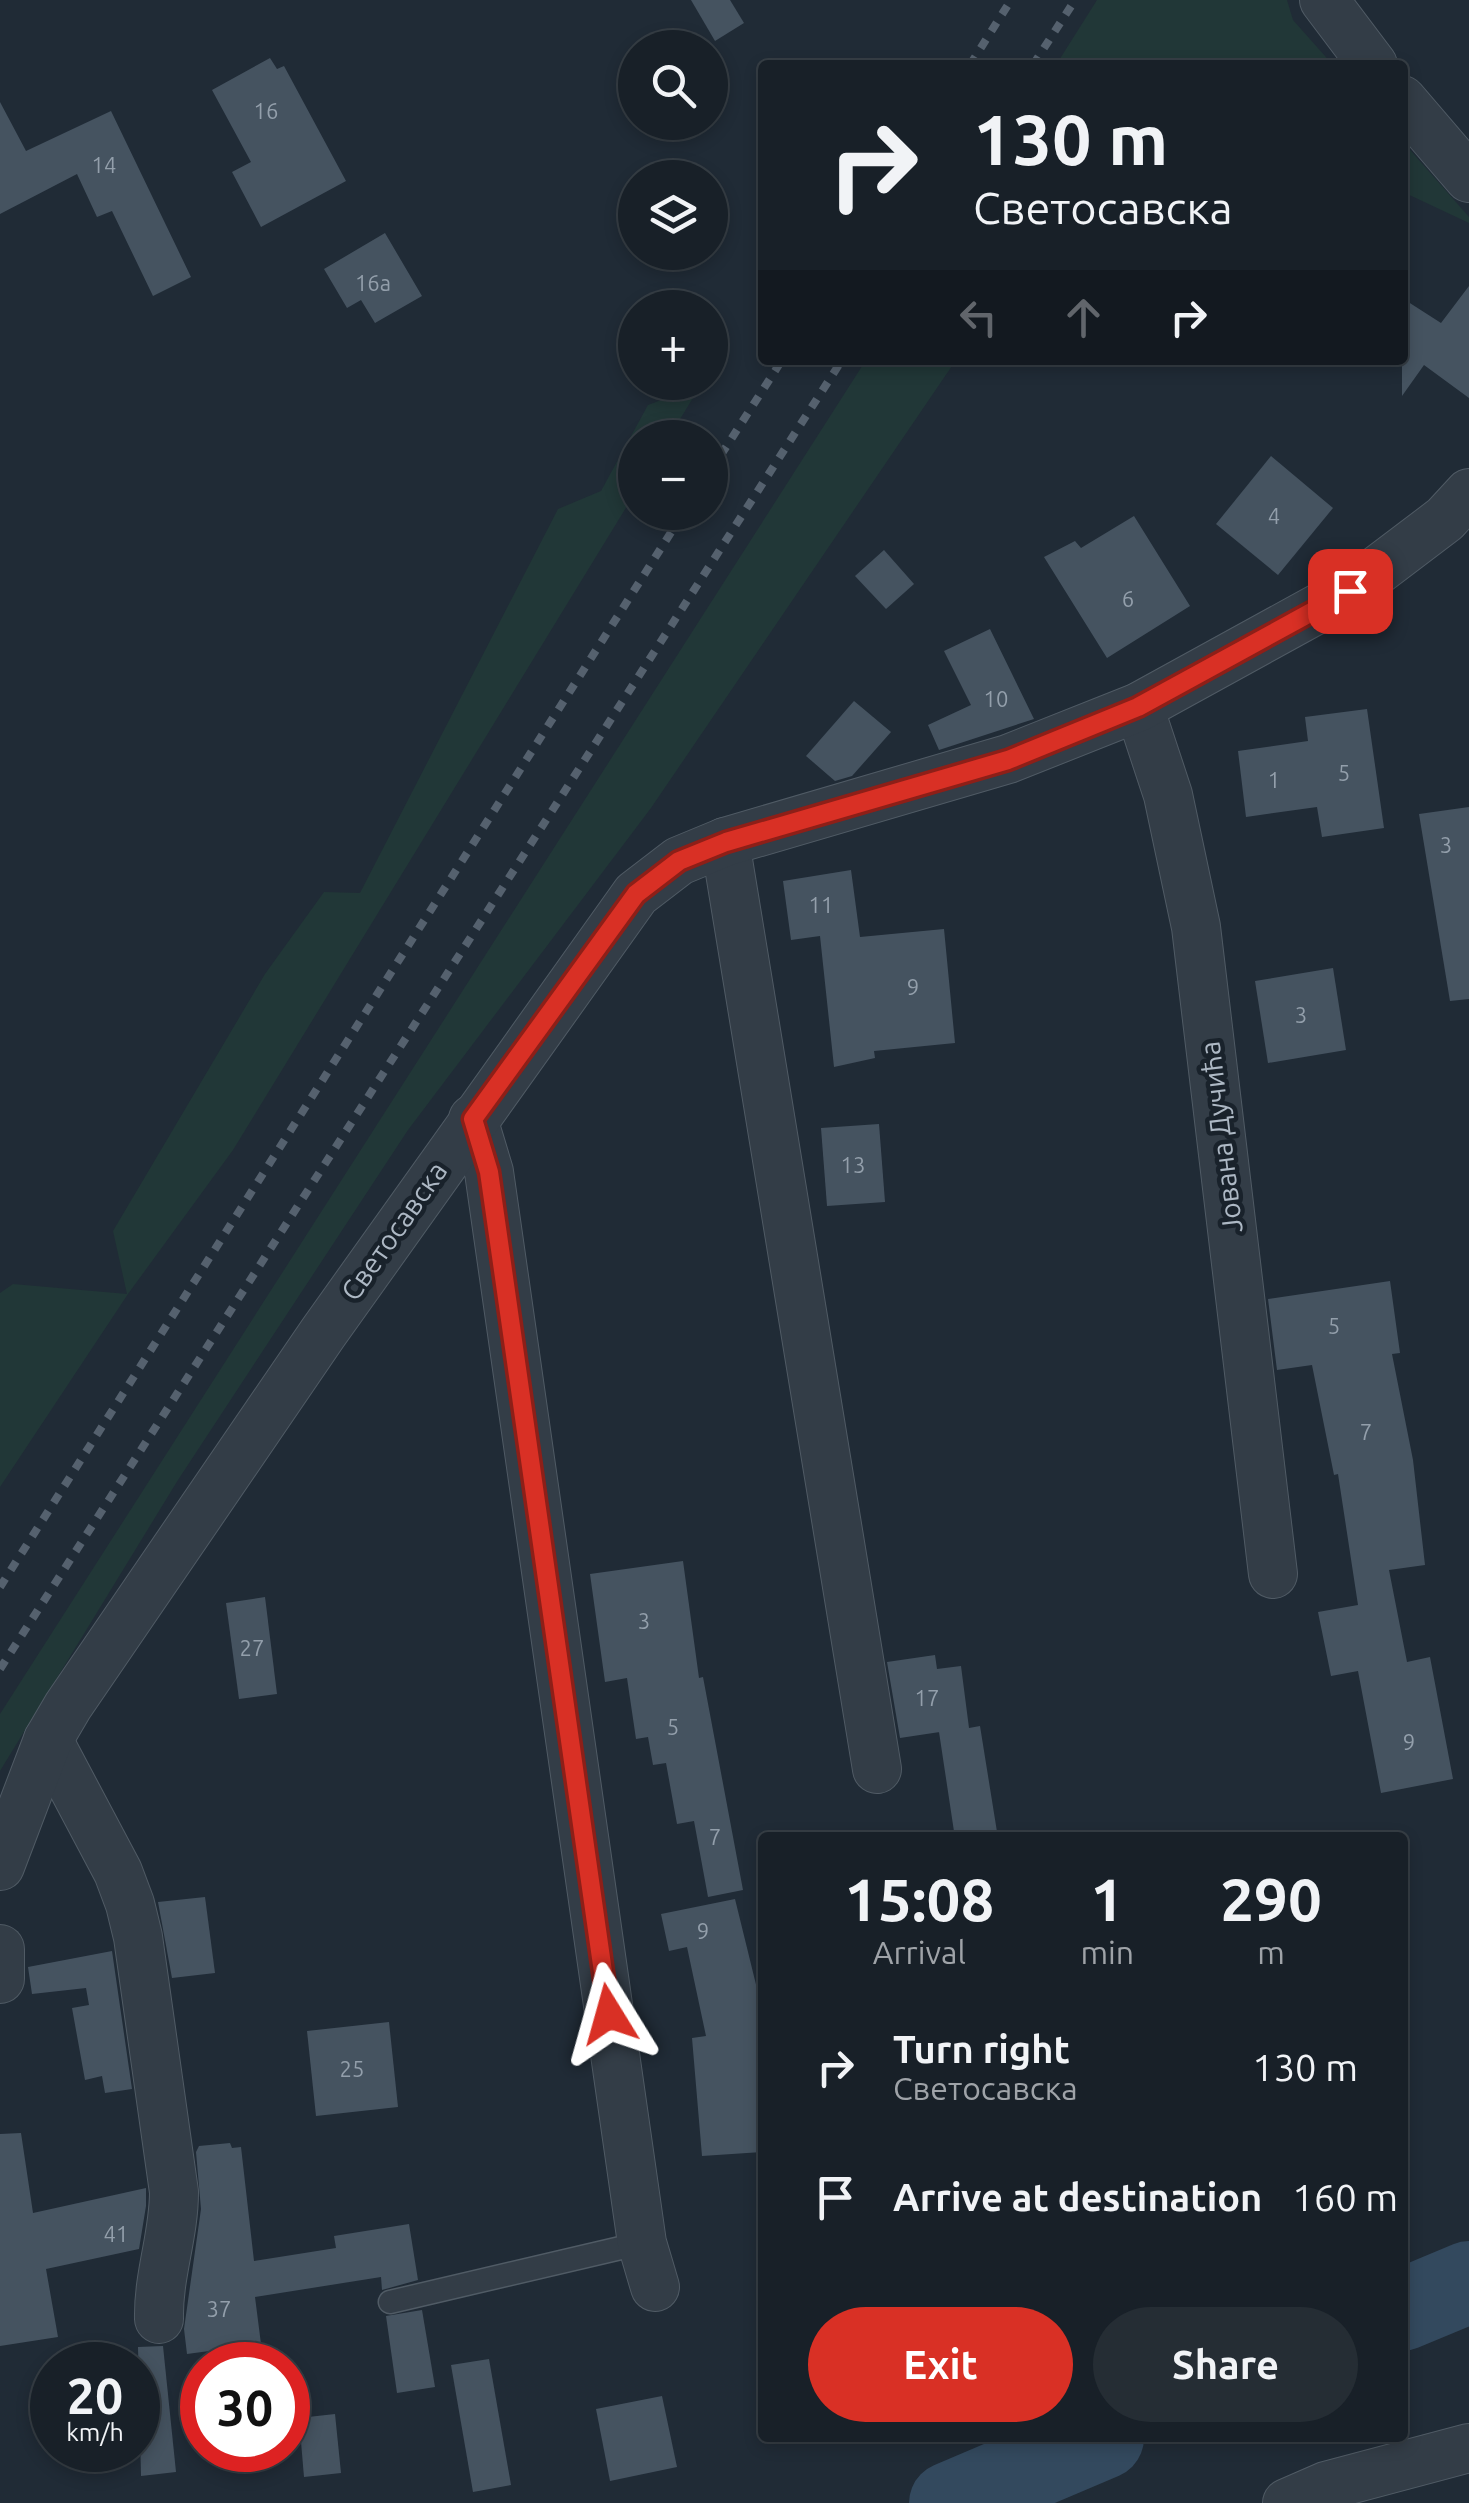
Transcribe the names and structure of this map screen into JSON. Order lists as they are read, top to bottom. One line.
{"streets":{"street":["Јована Дучића","Светосавска"]},"crossings":[["Јована Дучића","Светосавска"]],"house_numbers":["16","14","16a","4","6","10","5","1","3","11","9","3","13","5","7","3","27","17","5","9","7","9","25","41","37"],"page":{"map_buttons":["+","−"],"turn":["130 m","Светосавска"],"eta":["15:08","Arrival","1","min","290","m"],"list":[{"name":"Turn right","note":"Светосавска","value":"130 m"},{"name":"Arrive at destination","value":"160 m"}],"buttons":["Exit","Share"],"speed":"20 km/h","limit":"30"}}
